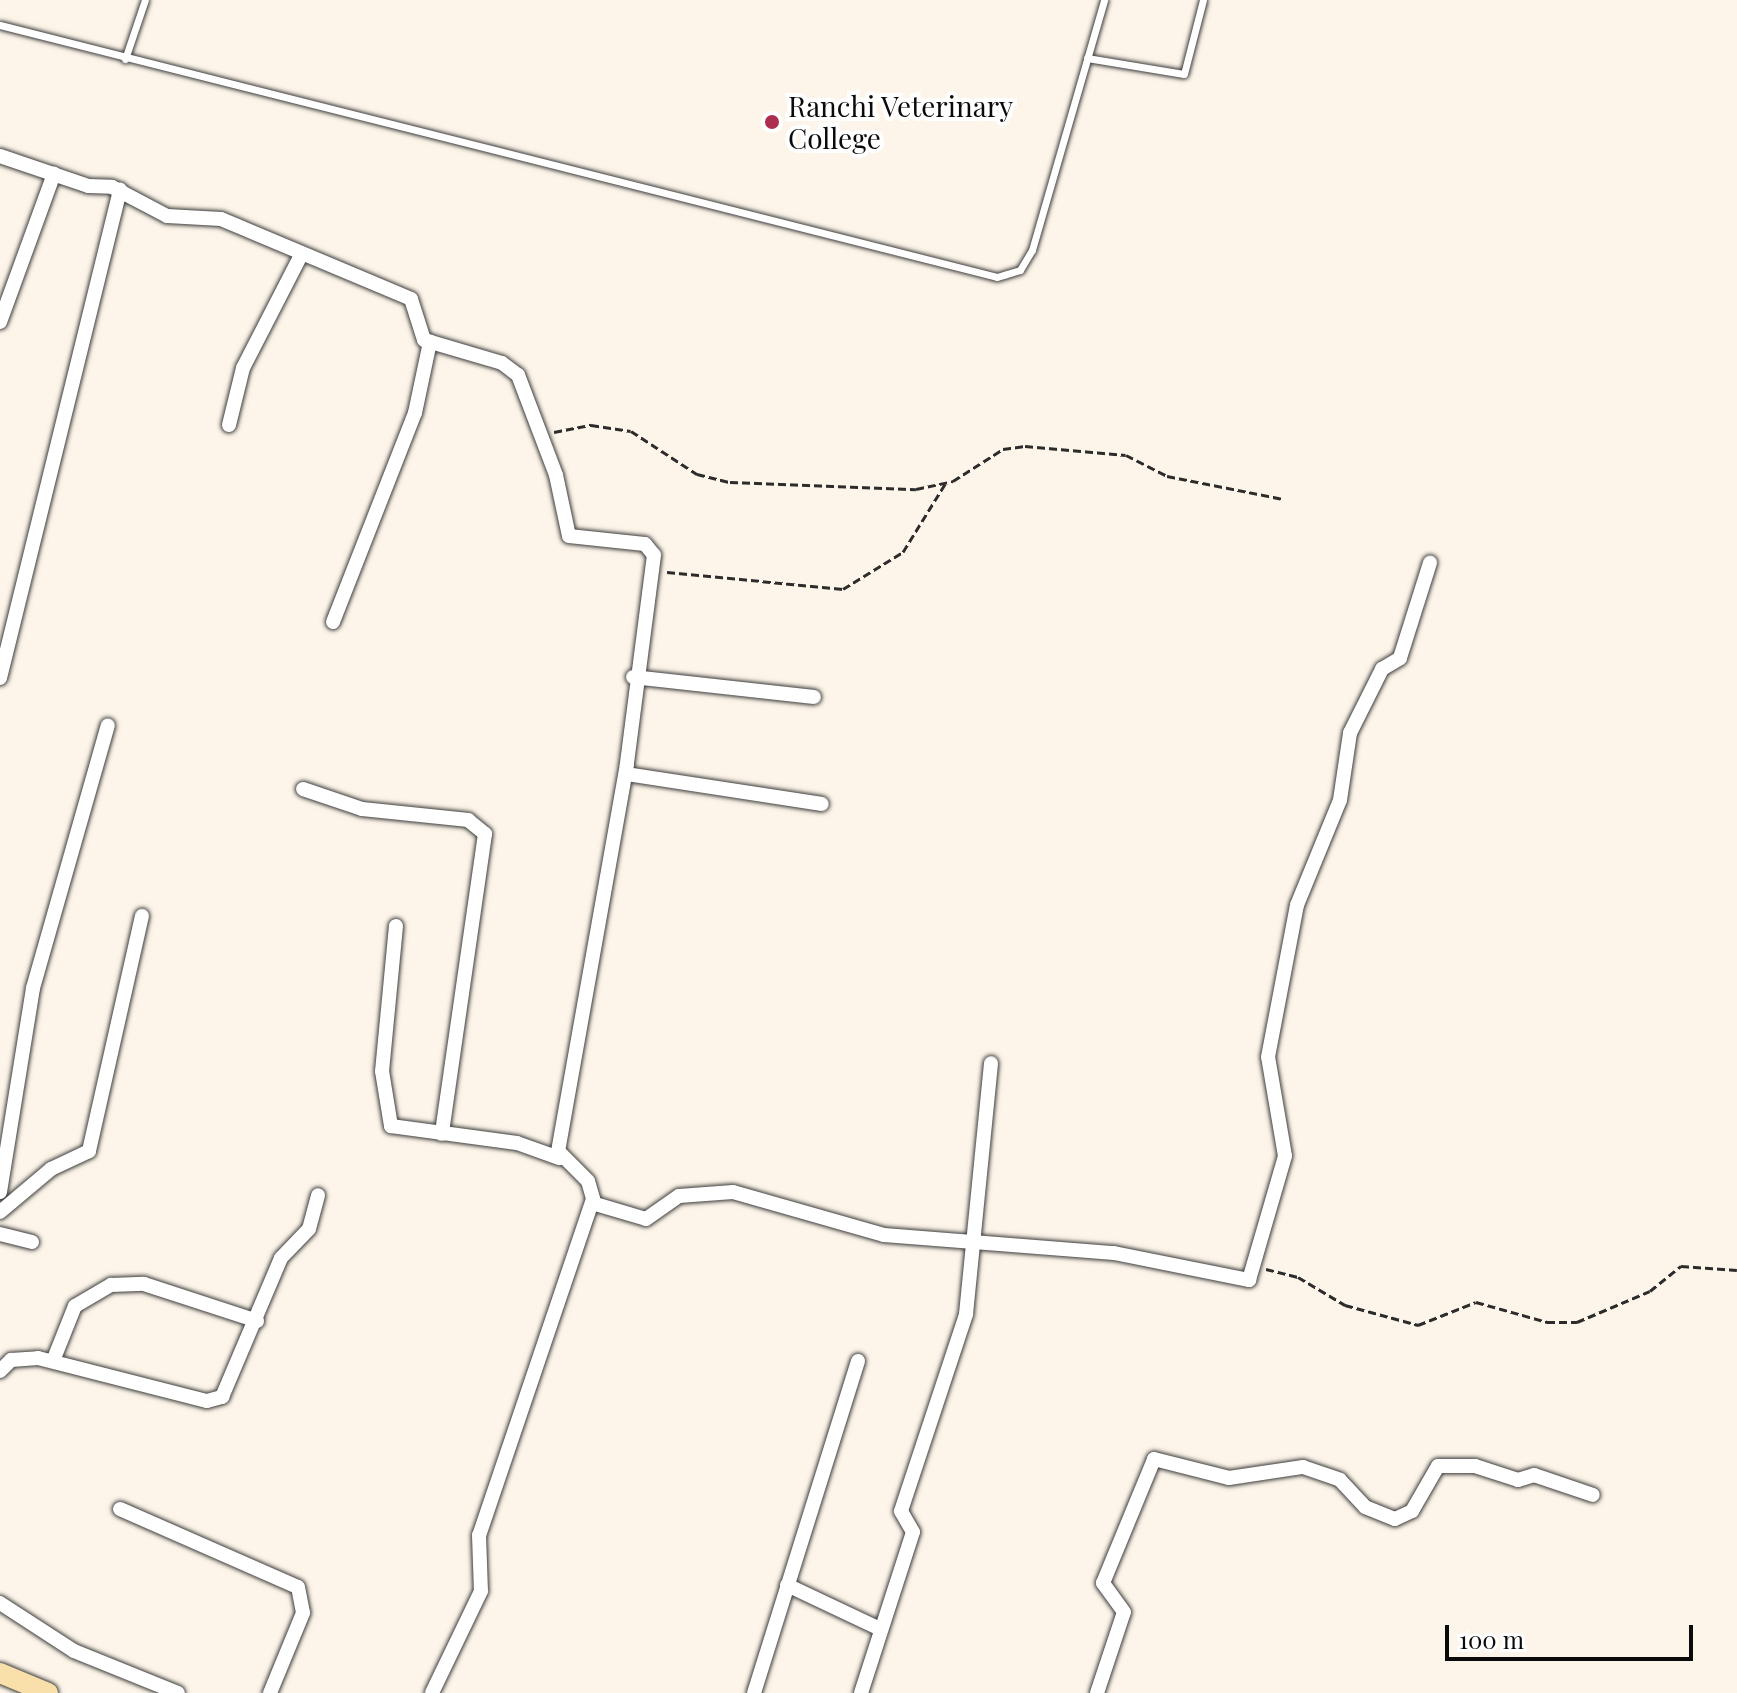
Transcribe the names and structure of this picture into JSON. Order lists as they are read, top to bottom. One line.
{"places":["Ranchi Veterinary College"],"scale_bar":"100 m"}
